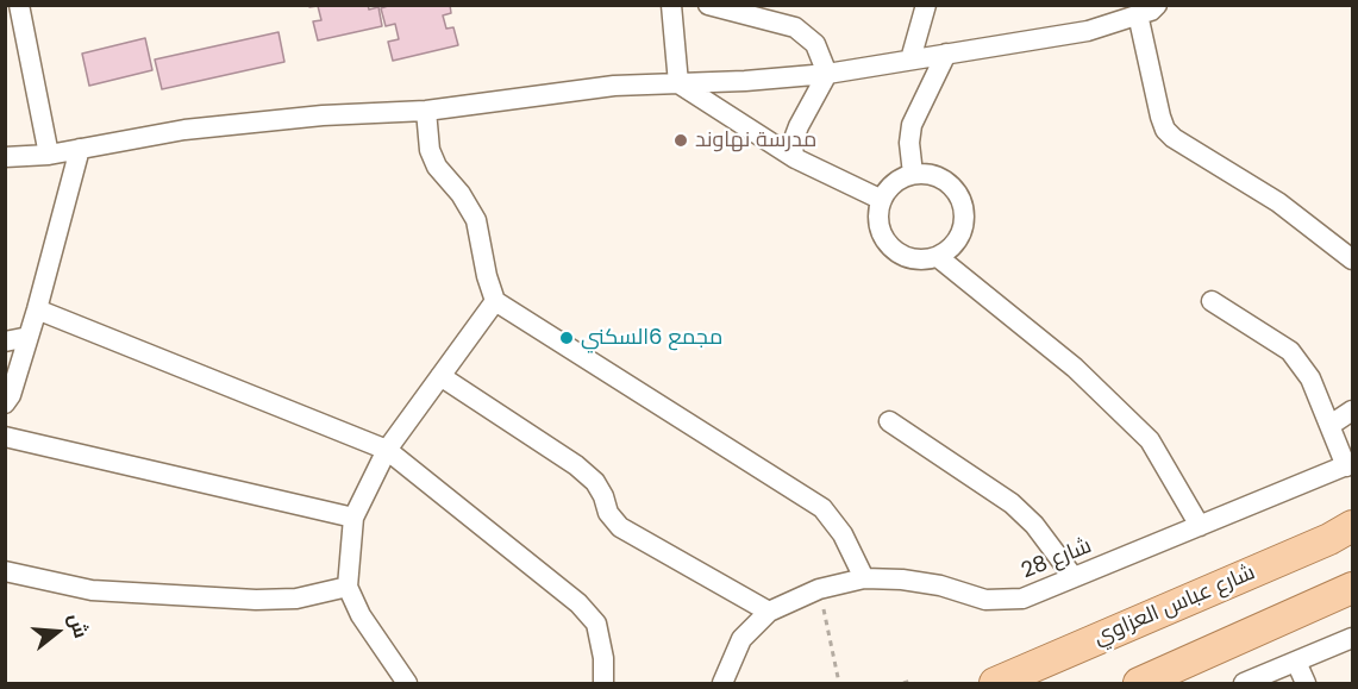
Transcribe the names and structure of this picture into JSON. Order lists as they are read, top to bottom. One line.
{"streets":{"main road":["شارع عباس العزاوي"],"street":["شارع 28"]},"places":["مدرسة نهاوند","مجمع 6السكني"],"north":"right"}
